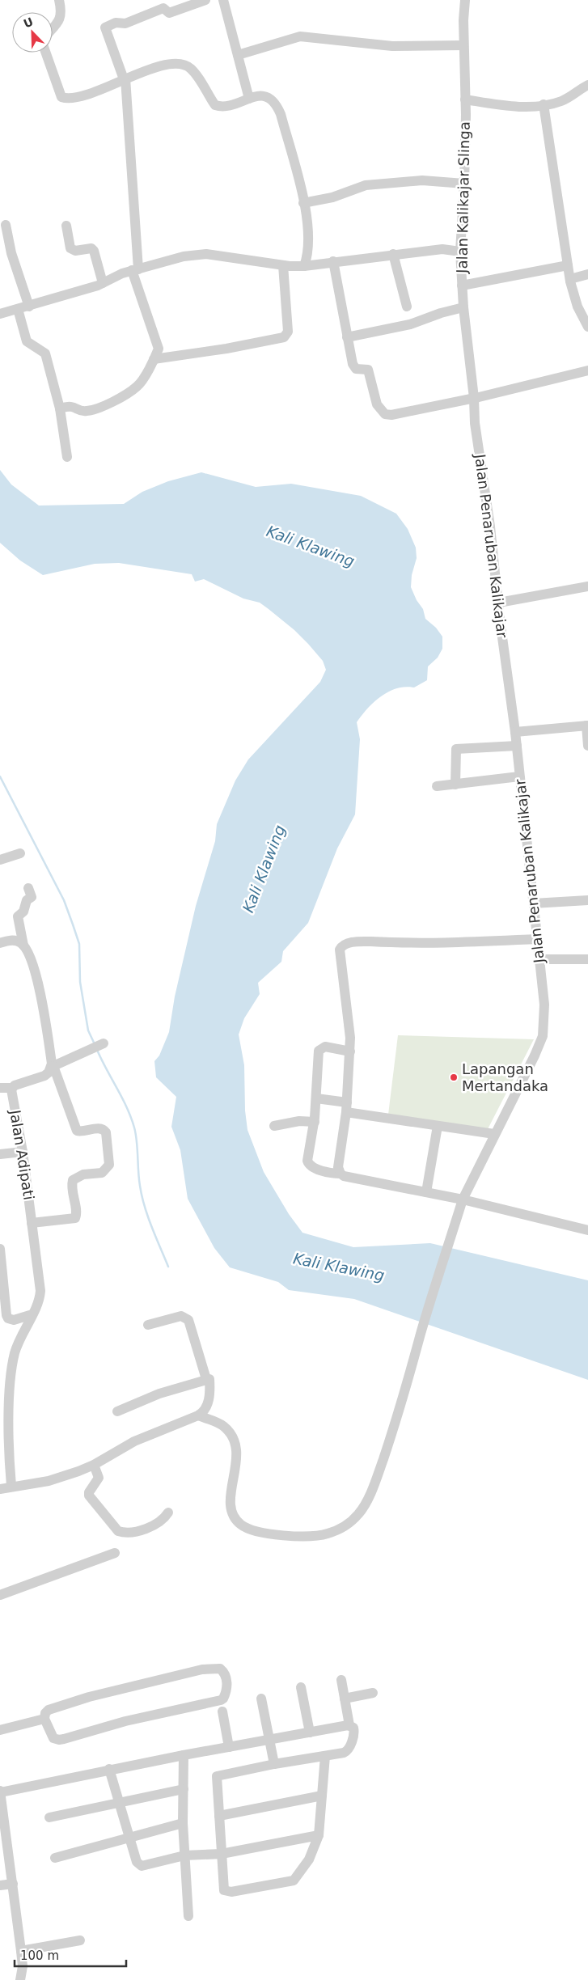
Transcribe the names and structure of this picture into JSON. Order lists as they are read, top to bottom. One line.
{"streets":{"street":["Jalan Kalikajar Slinga","Jalan Penaruban Kalikajar","Jalan Adipati"]},"crossings":[["Jalan Kalikajar Slinga","Jalan Penaruban Kalikajar"]],"water":["Kali Klawing"],"places":["Lapangan Mertandaka"],"scale_bar":"100 m","north":"top left"}
